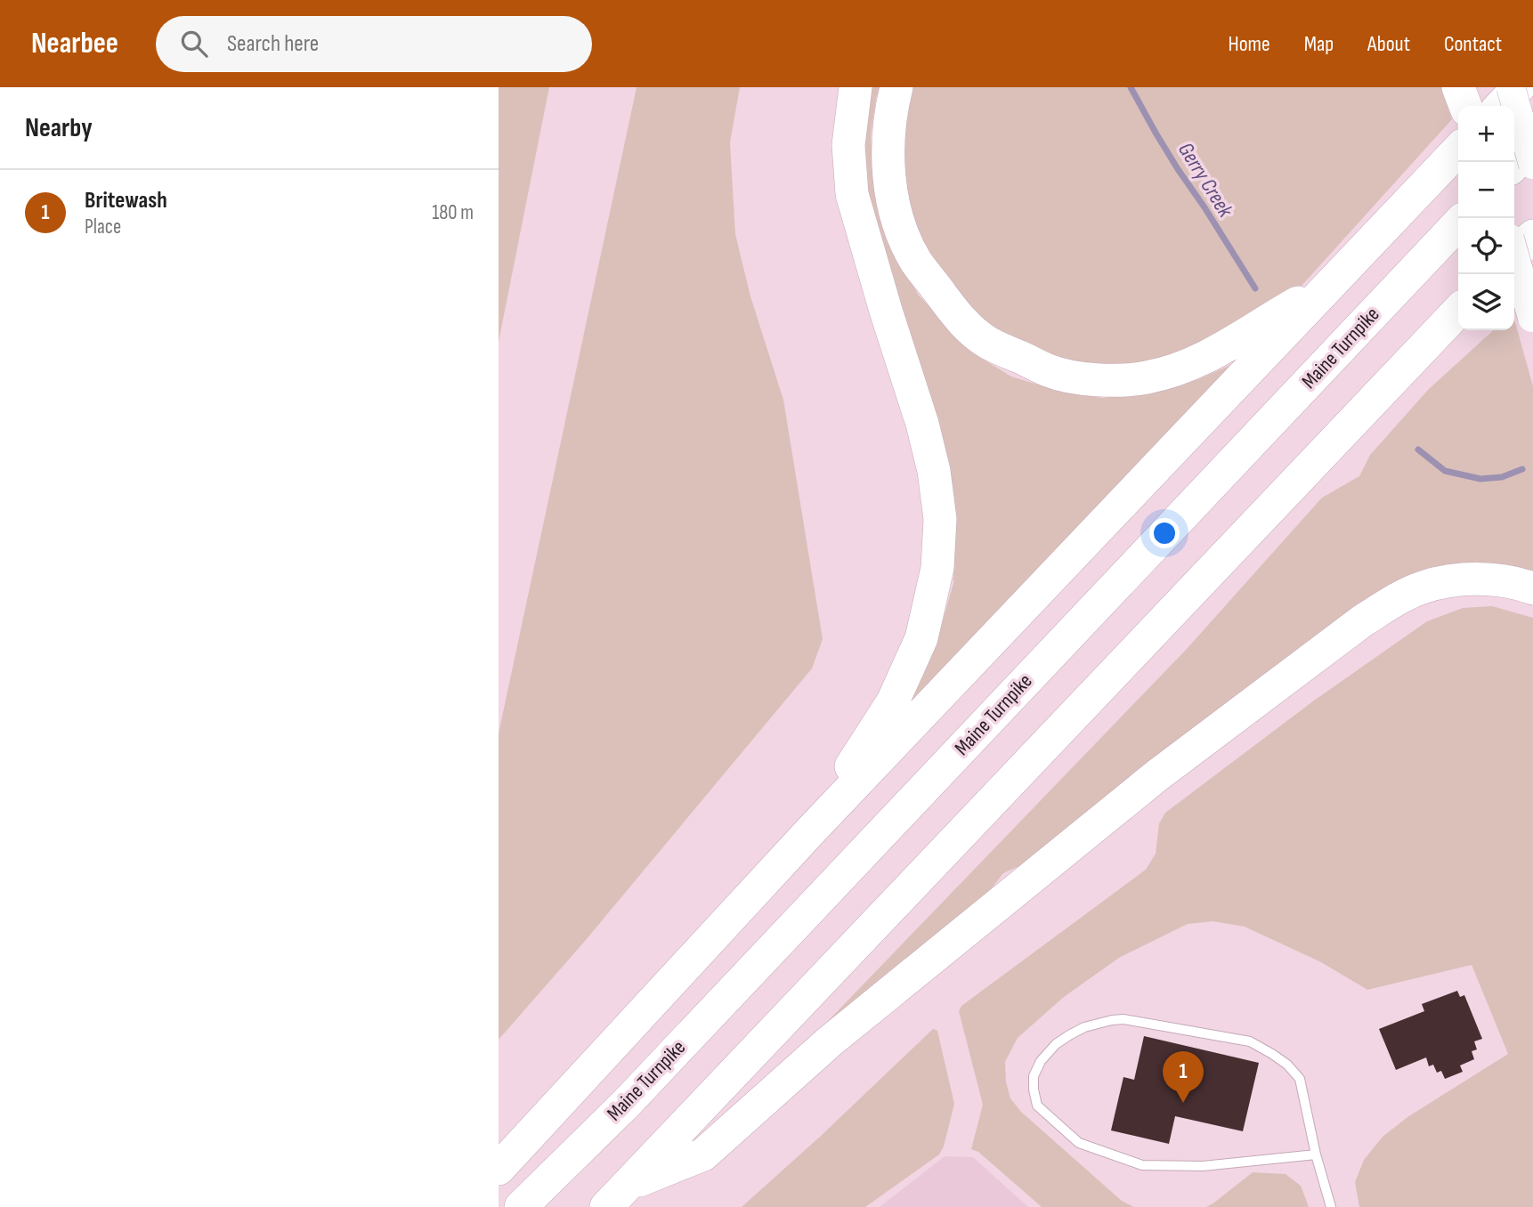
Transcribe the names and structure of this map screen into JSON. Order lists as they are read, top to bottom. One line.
{"streets":{"highway":["Maine Turnpike"]},"water":["Gerry Creek"],"page":{"header":"Nearbee","search":"Search here","nav":["Home","Map","About","Contact"],"heading":"Nearby","map_buttons":["+","−"],"list":[{"mark":"1","name":"Britewash","note":"Place","value":"180 m"}],"pins":"1"}}
